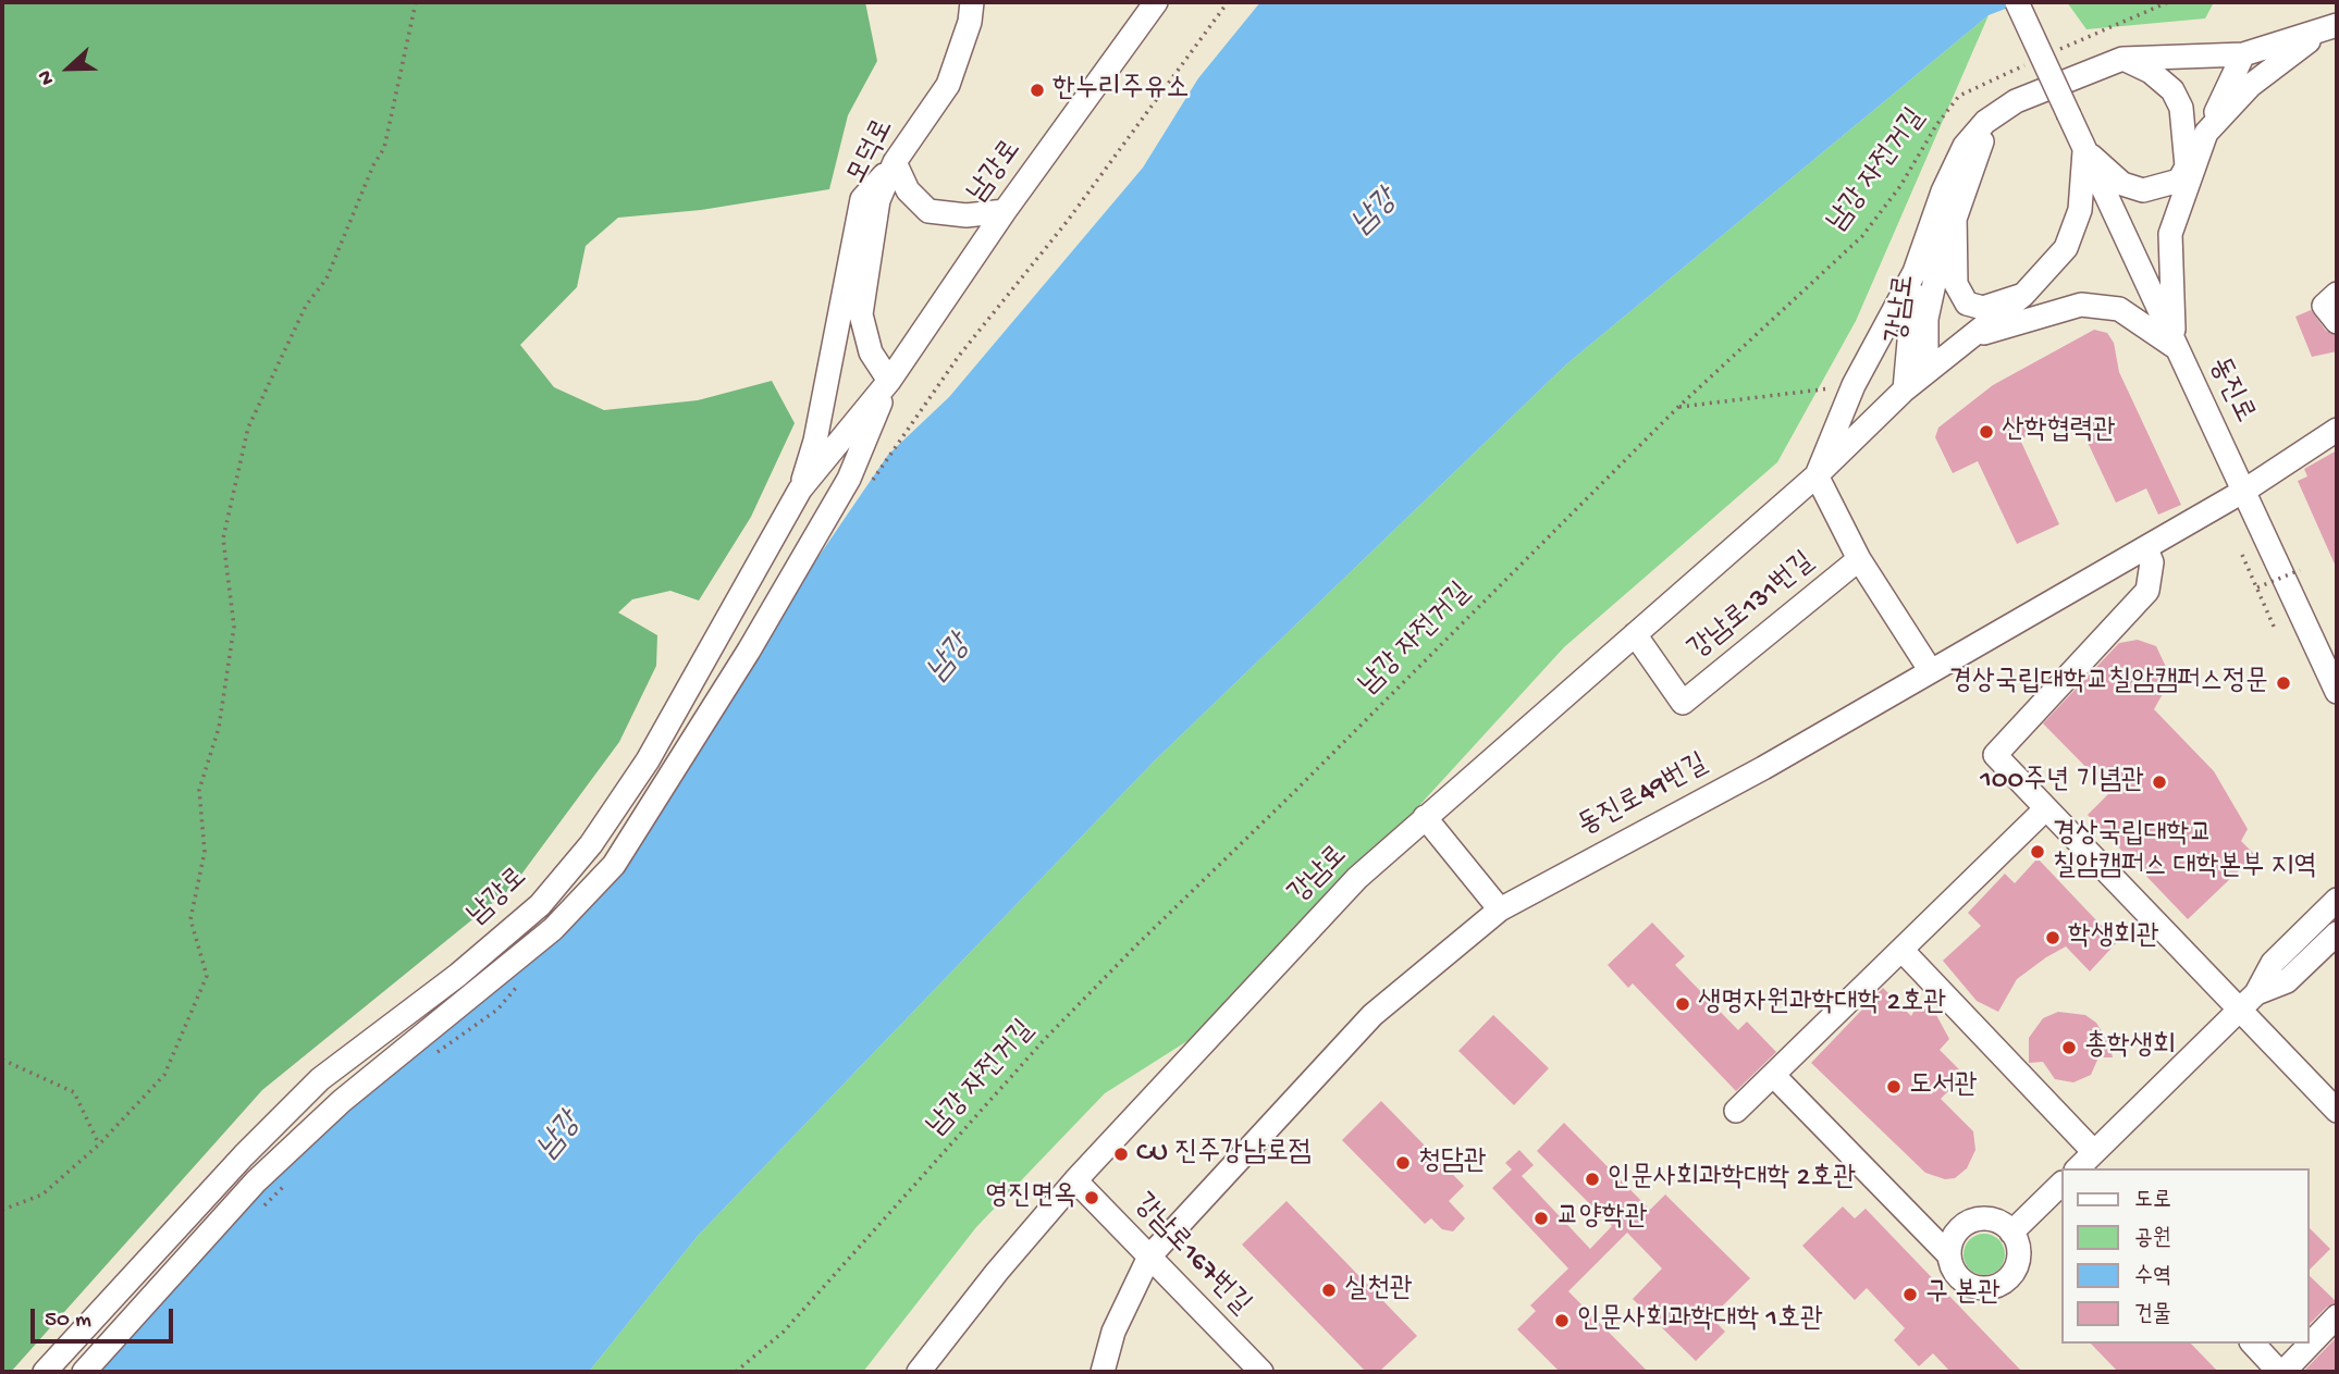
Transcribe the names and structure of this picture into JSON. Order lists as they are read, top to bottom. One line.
{"streets":{"street":["모덕로","남강로","강남로","동진로","강남로131번길","동진로49번길","강남로167번길"],"path":["남강 자전거길"]},"crossings":[["모덕로","남강로"],["강남로","강남로131번길"],["강남로","강남로167번길"],["동진로","동진로49번길"],["강남로131번길","동진로49번길"],["동진로49번길","강남로167번길"]],"water":["남강"],"places":["한누리주유소","산학협력관","경상국립대학교칠암캠퍼스정문","100주년 기념관","경상국립대학교 칠암캠퍼스 대학본부 지역","학생회관","생명자원과학대학 2호관","총학생회","도서관","CU 진주강남로점","청담관","인문사회과학대학 2호관","영진면옥","교양학관","실천관","구 본관","인문사회과학대학 1호관"],"legend":["도로","공원","수역","건물"],"scale_bar":"50 m","north":"left"}
